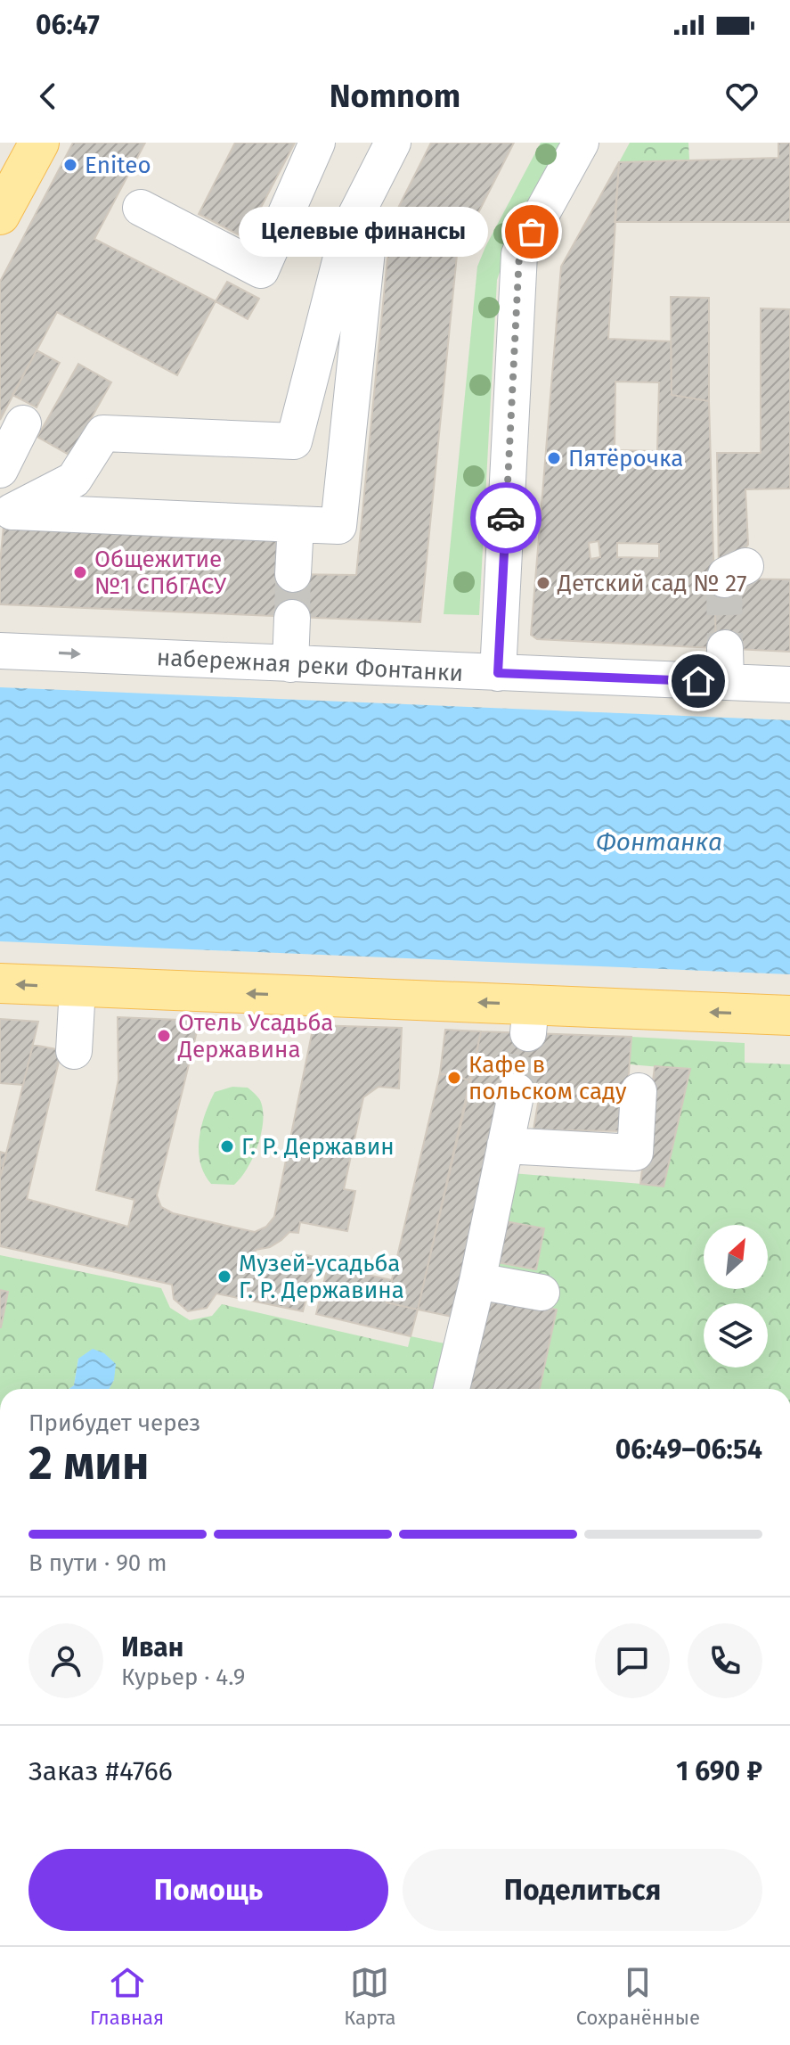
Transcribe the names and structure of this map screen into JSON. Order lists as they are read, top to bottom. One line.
{"streets":{"street":["набережная реки Фонтанки"]},"water":["Фонтанка"],"places":["Eniteo","Целевые финансы","Пятёрочка","Общежитие №1 СПбГАСУ","Детский сад № 27","Отель Усадьба Державина","Кафе в польском саду","Г. Р. Державин","Музей-усадьба Г. Р. Державина"],"north":"top right","page":{"status":"06:47","header":"Nomnom","bubble":"Целевые финансы","heading":["2 мин","Прибудет через","06:49–06:54"],"panel":["Иван","Курьер · 4.9","Заказ #4766","1 690 ₽"],"bar":"В пути · 90 m","buttons":["Помощь","Поделиться"],"tabs":["Главная","Карта","Сохранённые"]}}
